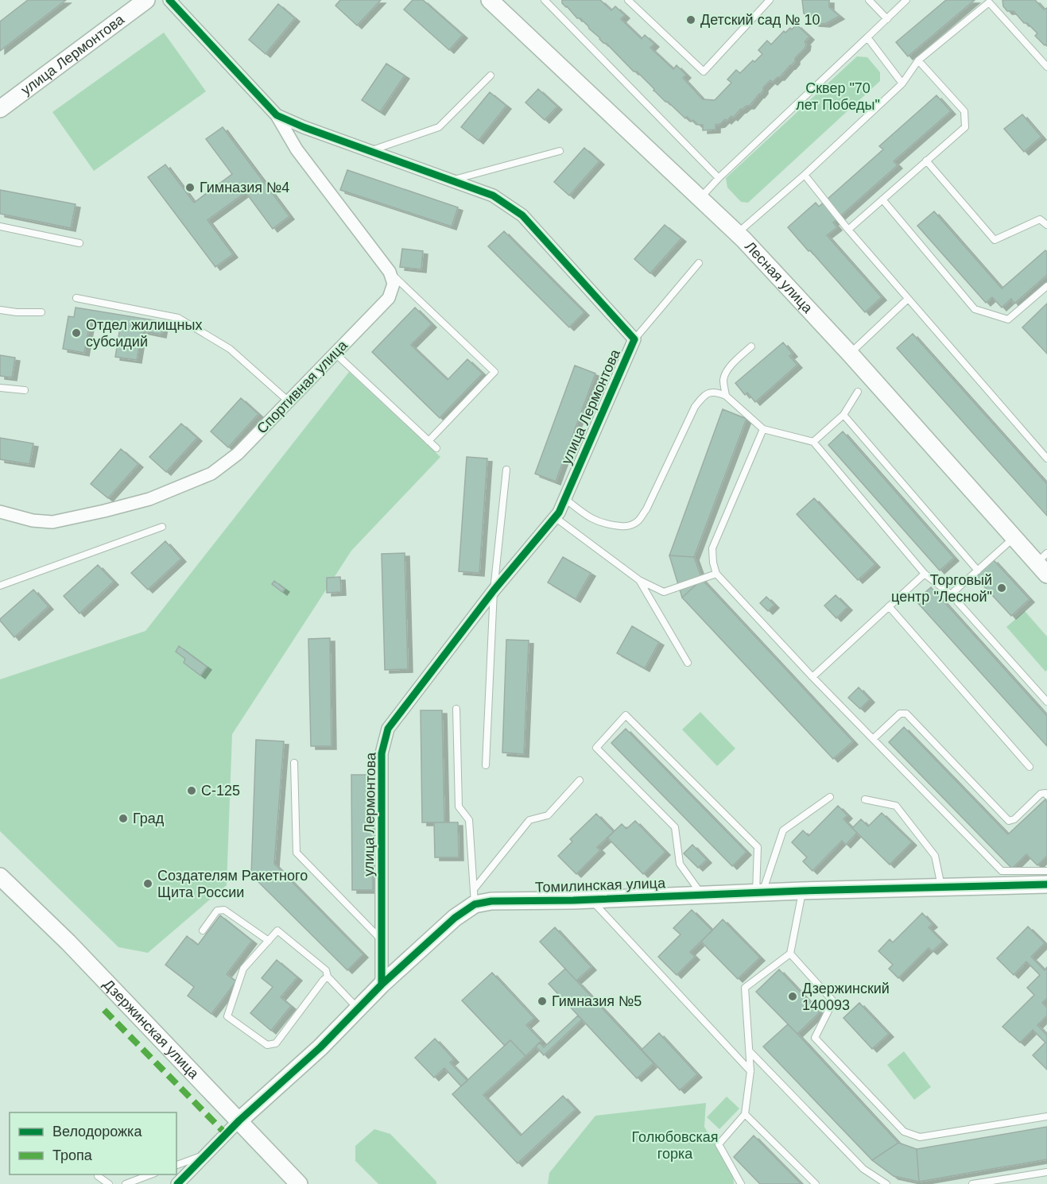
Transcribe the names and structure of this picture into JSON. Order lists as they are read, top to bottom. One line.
{"streets":{"street":["улица Лермонтова","Лесная улица","Спортивная улица","Томилинская улица","Дзержинская улица"]},"crossings":[["улица Лермонтова","Томилинская улица"],["Томилинская улица","Дзержинская улица"]],"parks":["Сквер \"70 лет Победы\"","Голюбовская горка"],"places":["Детский сад № 10","Гимназия №4","Отдел жилищных субсидий","Торговый центр \"Лесной\"","С-125","Град","Создателям Ракетного Щита России","Дзержинский 140093","Гимназия №5"],"legend":["Велодорожка","Тропа"]}
